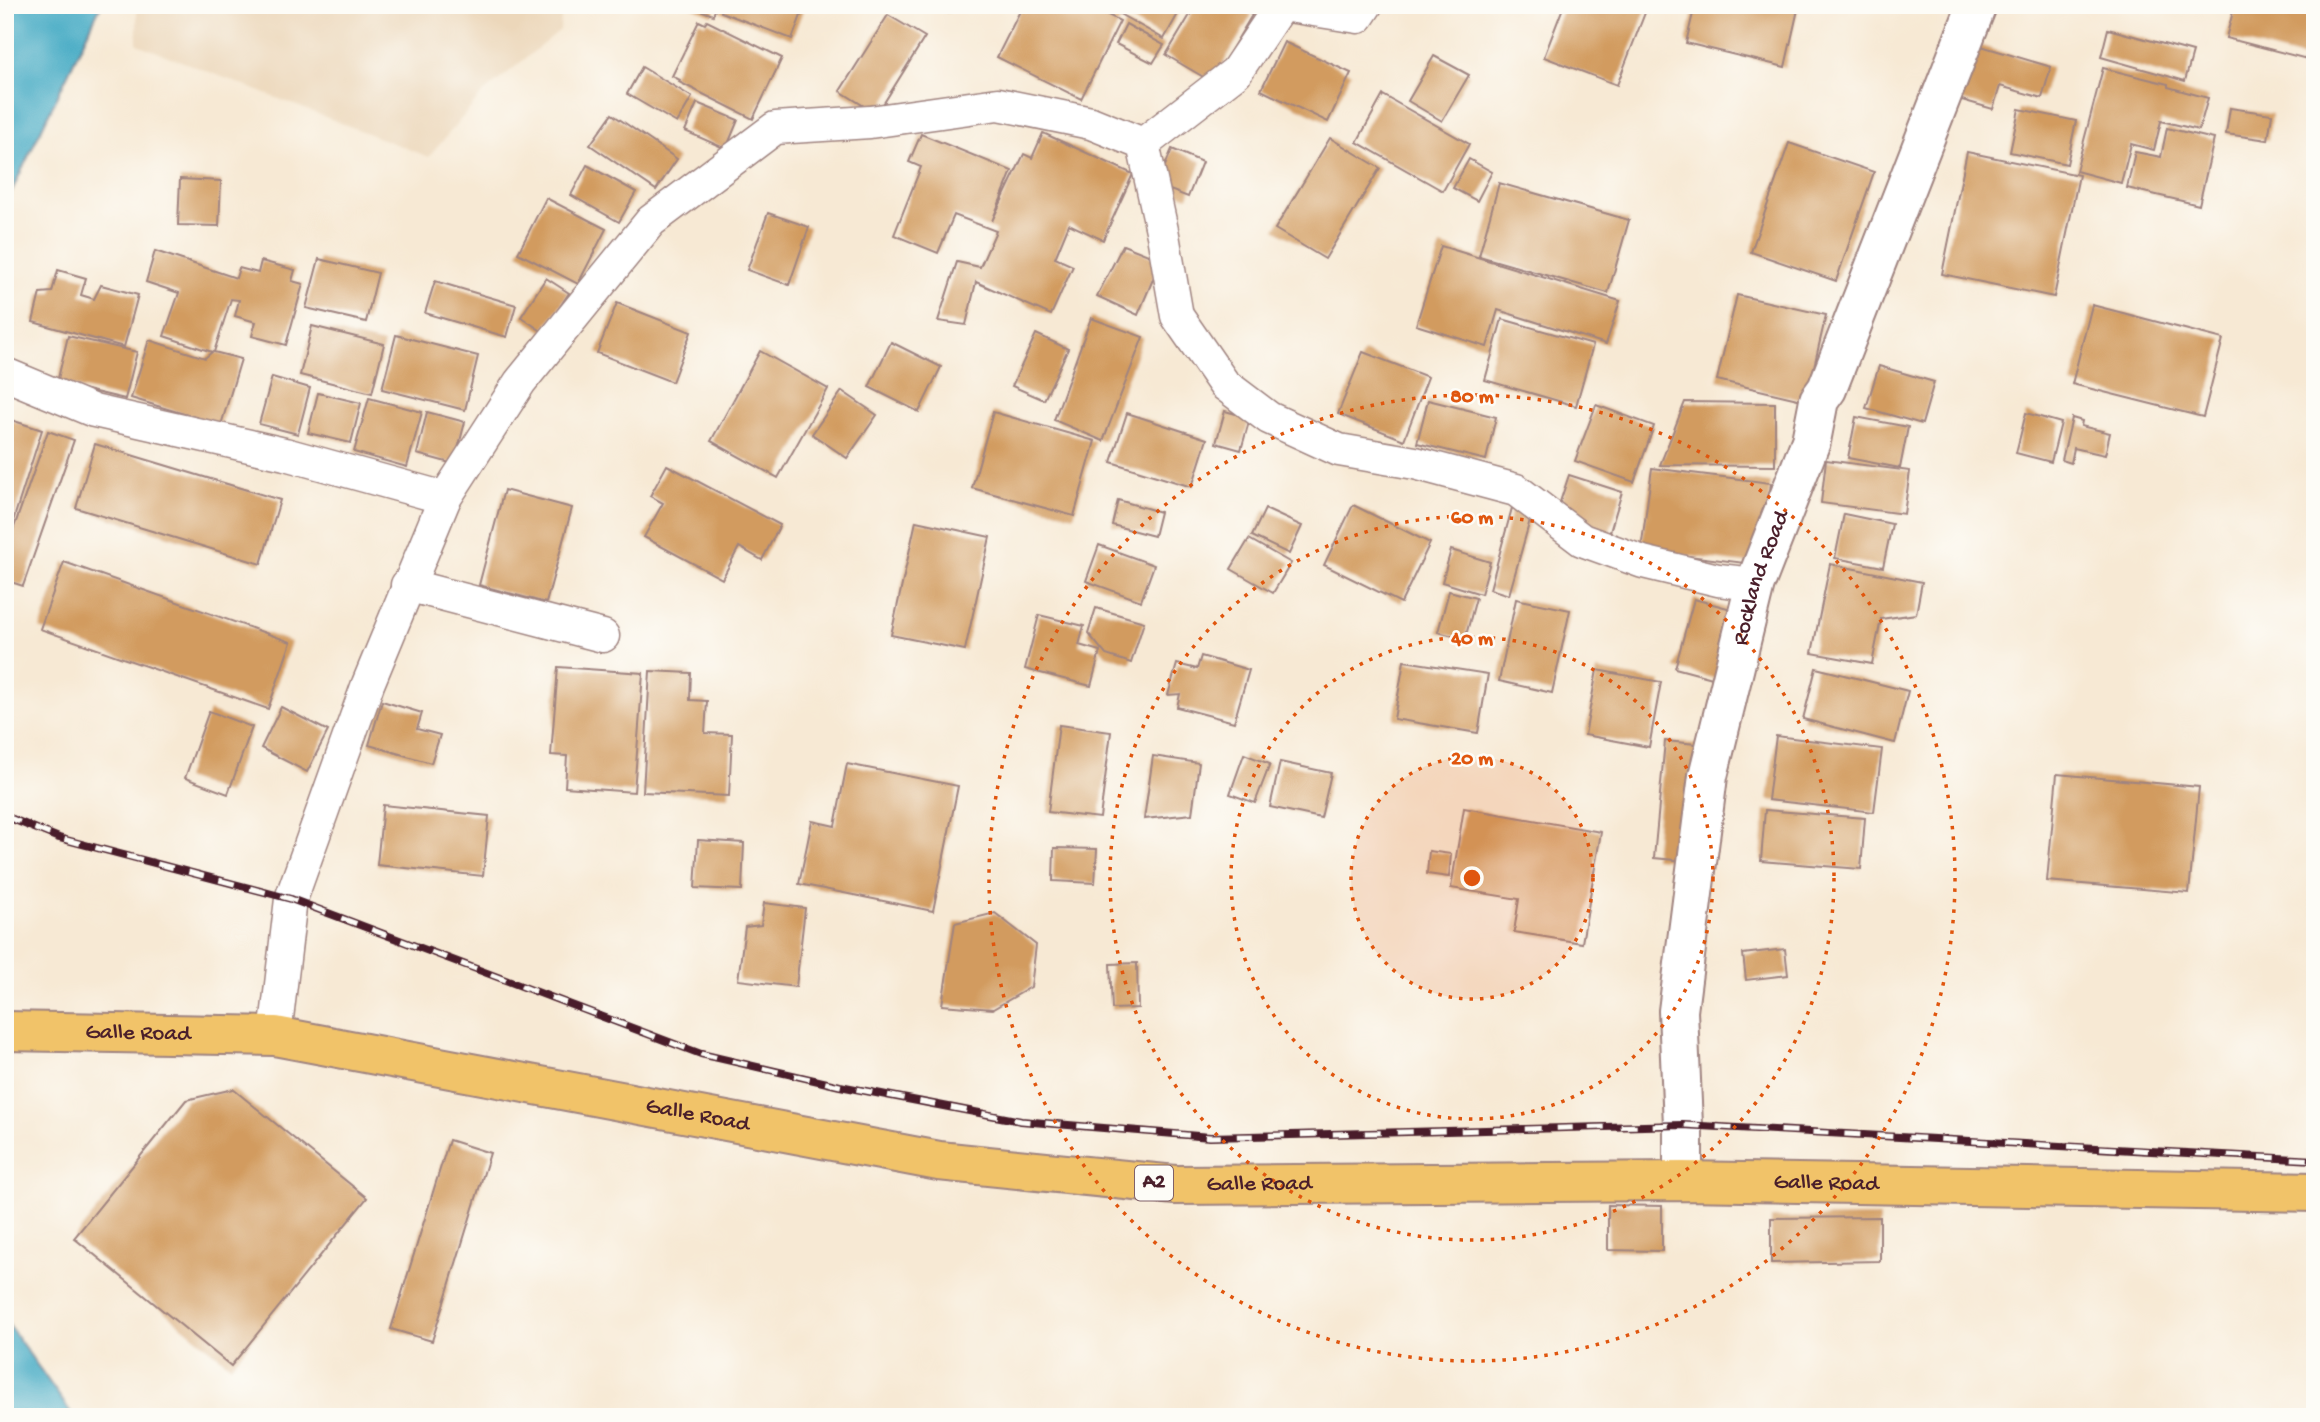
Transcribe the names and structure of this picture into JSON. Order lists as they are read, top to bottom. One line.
{"streets":{"highway":["Galle Road","A2"],"street":["Rockland Road"]},"crossings":[["Rockland Road","Galle Road"]],"rings":["80 m","60 m","40 m","20 m"]}
